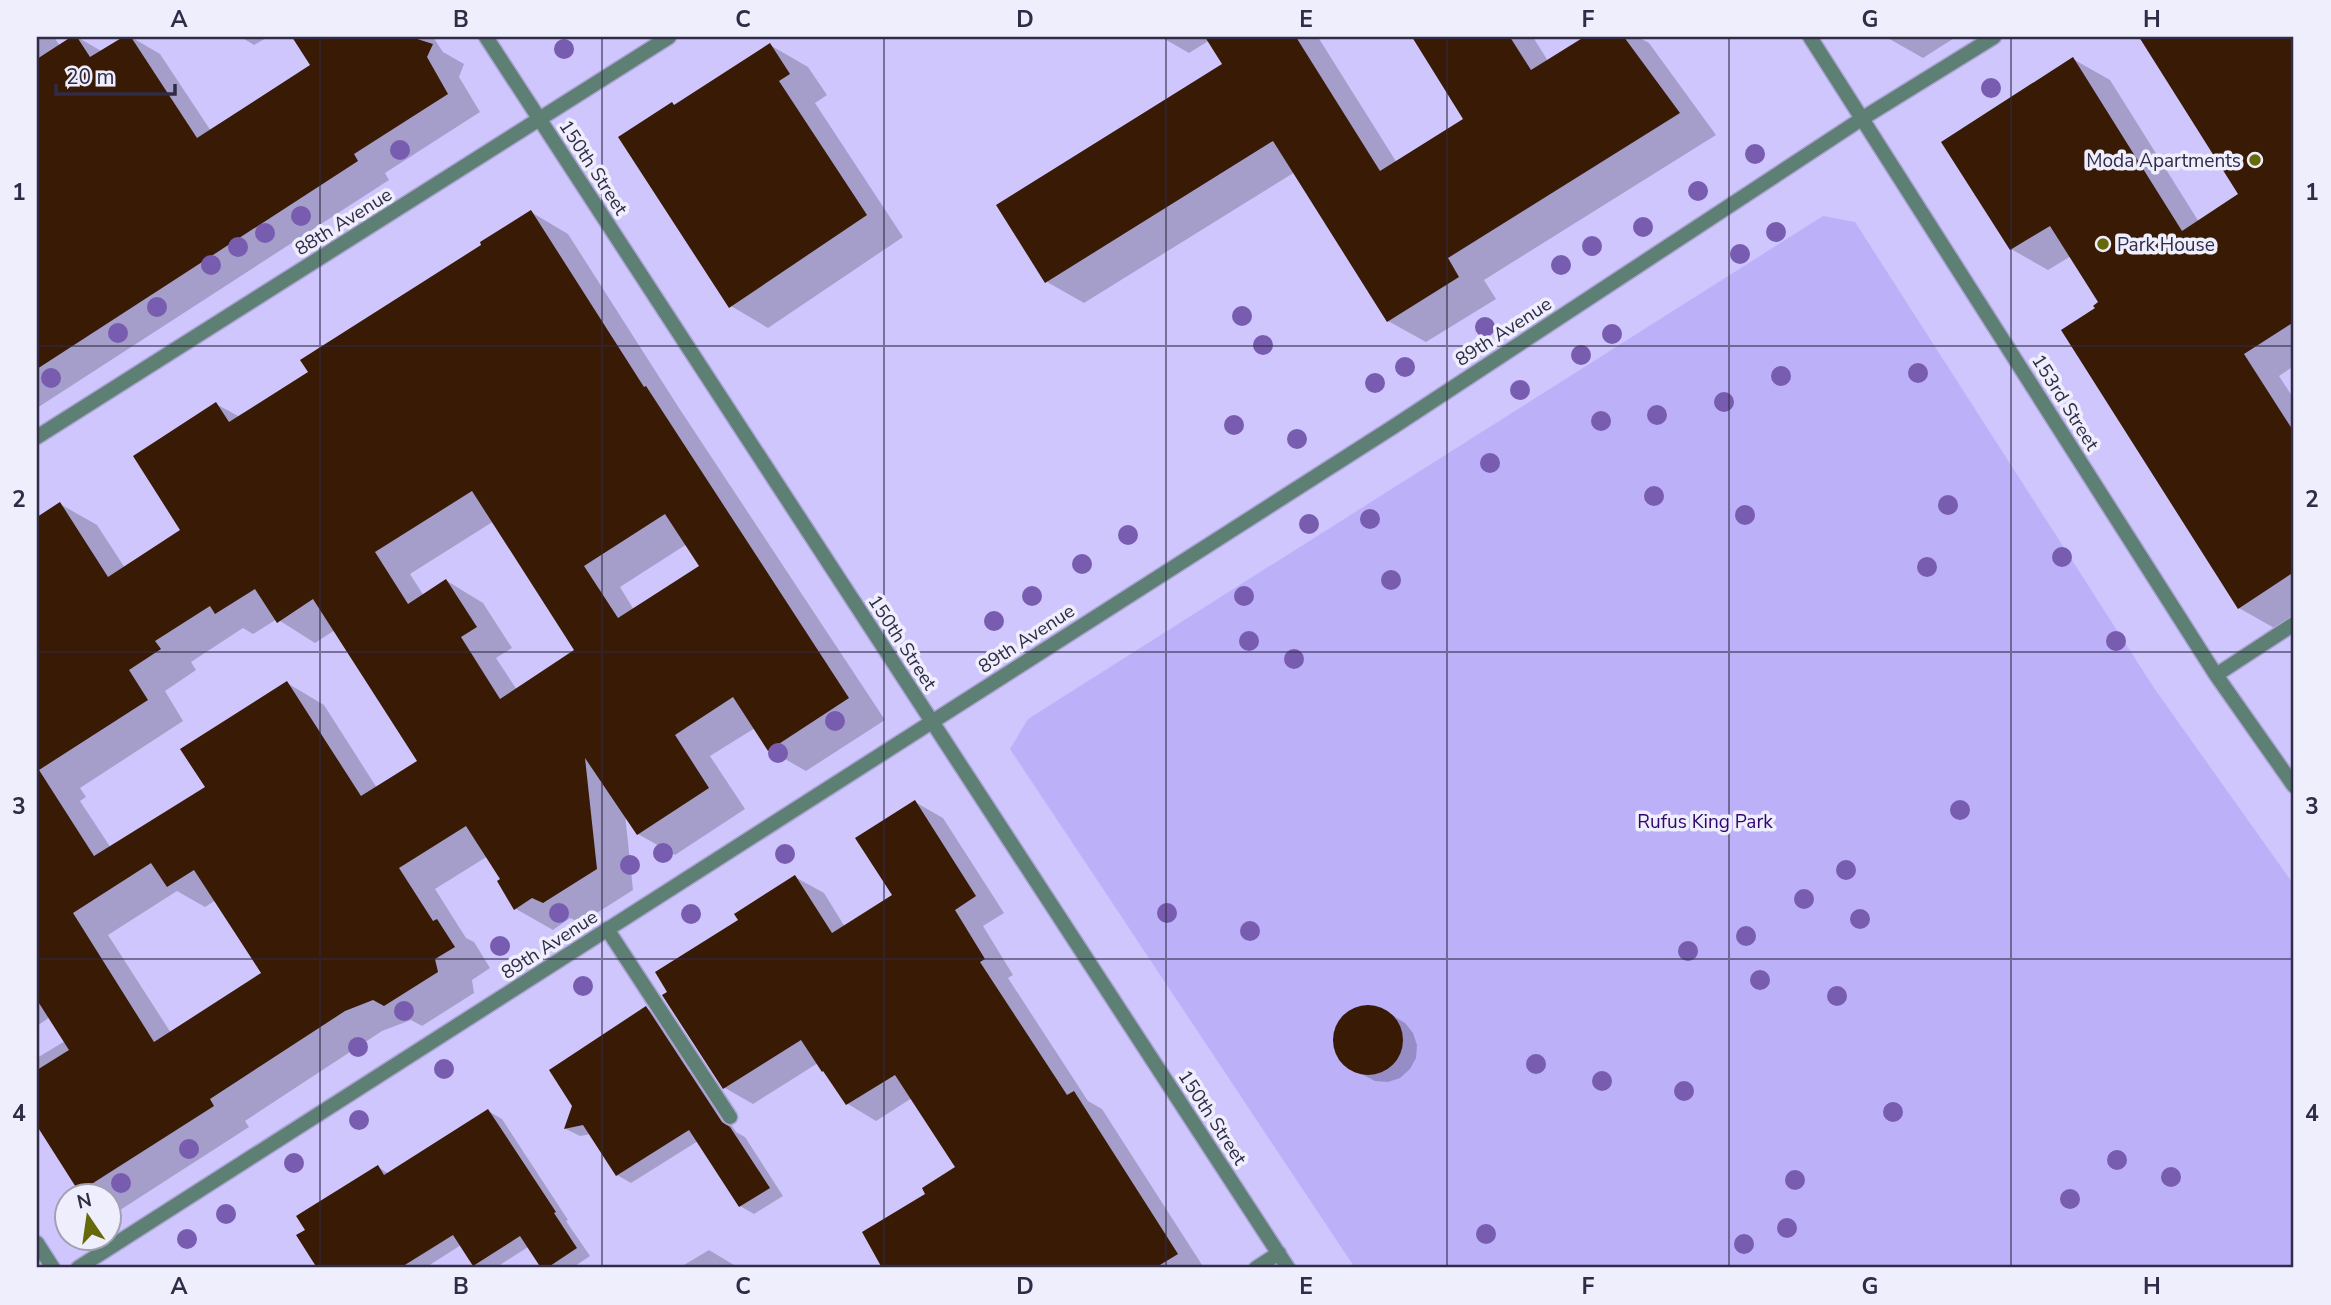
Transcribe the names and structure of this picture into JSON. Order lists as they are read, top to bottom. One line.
{"streets":{"street":["150th Street","88th Avenue","89th Avenue","153rd Street"]},"crossings":[["150th Street","88th Avenue"],["150th Street","89th Avenue"],["89th Avenue","153rd Street"]],"parks":["Rufus King Park"],"places":["Moda Apartments","Park House"],"scale_bar":"20 m","north":"top","grid":{"columns":["A","B","C","D","E","F","G","H"],"rows":["1","2","3","4"]}}
